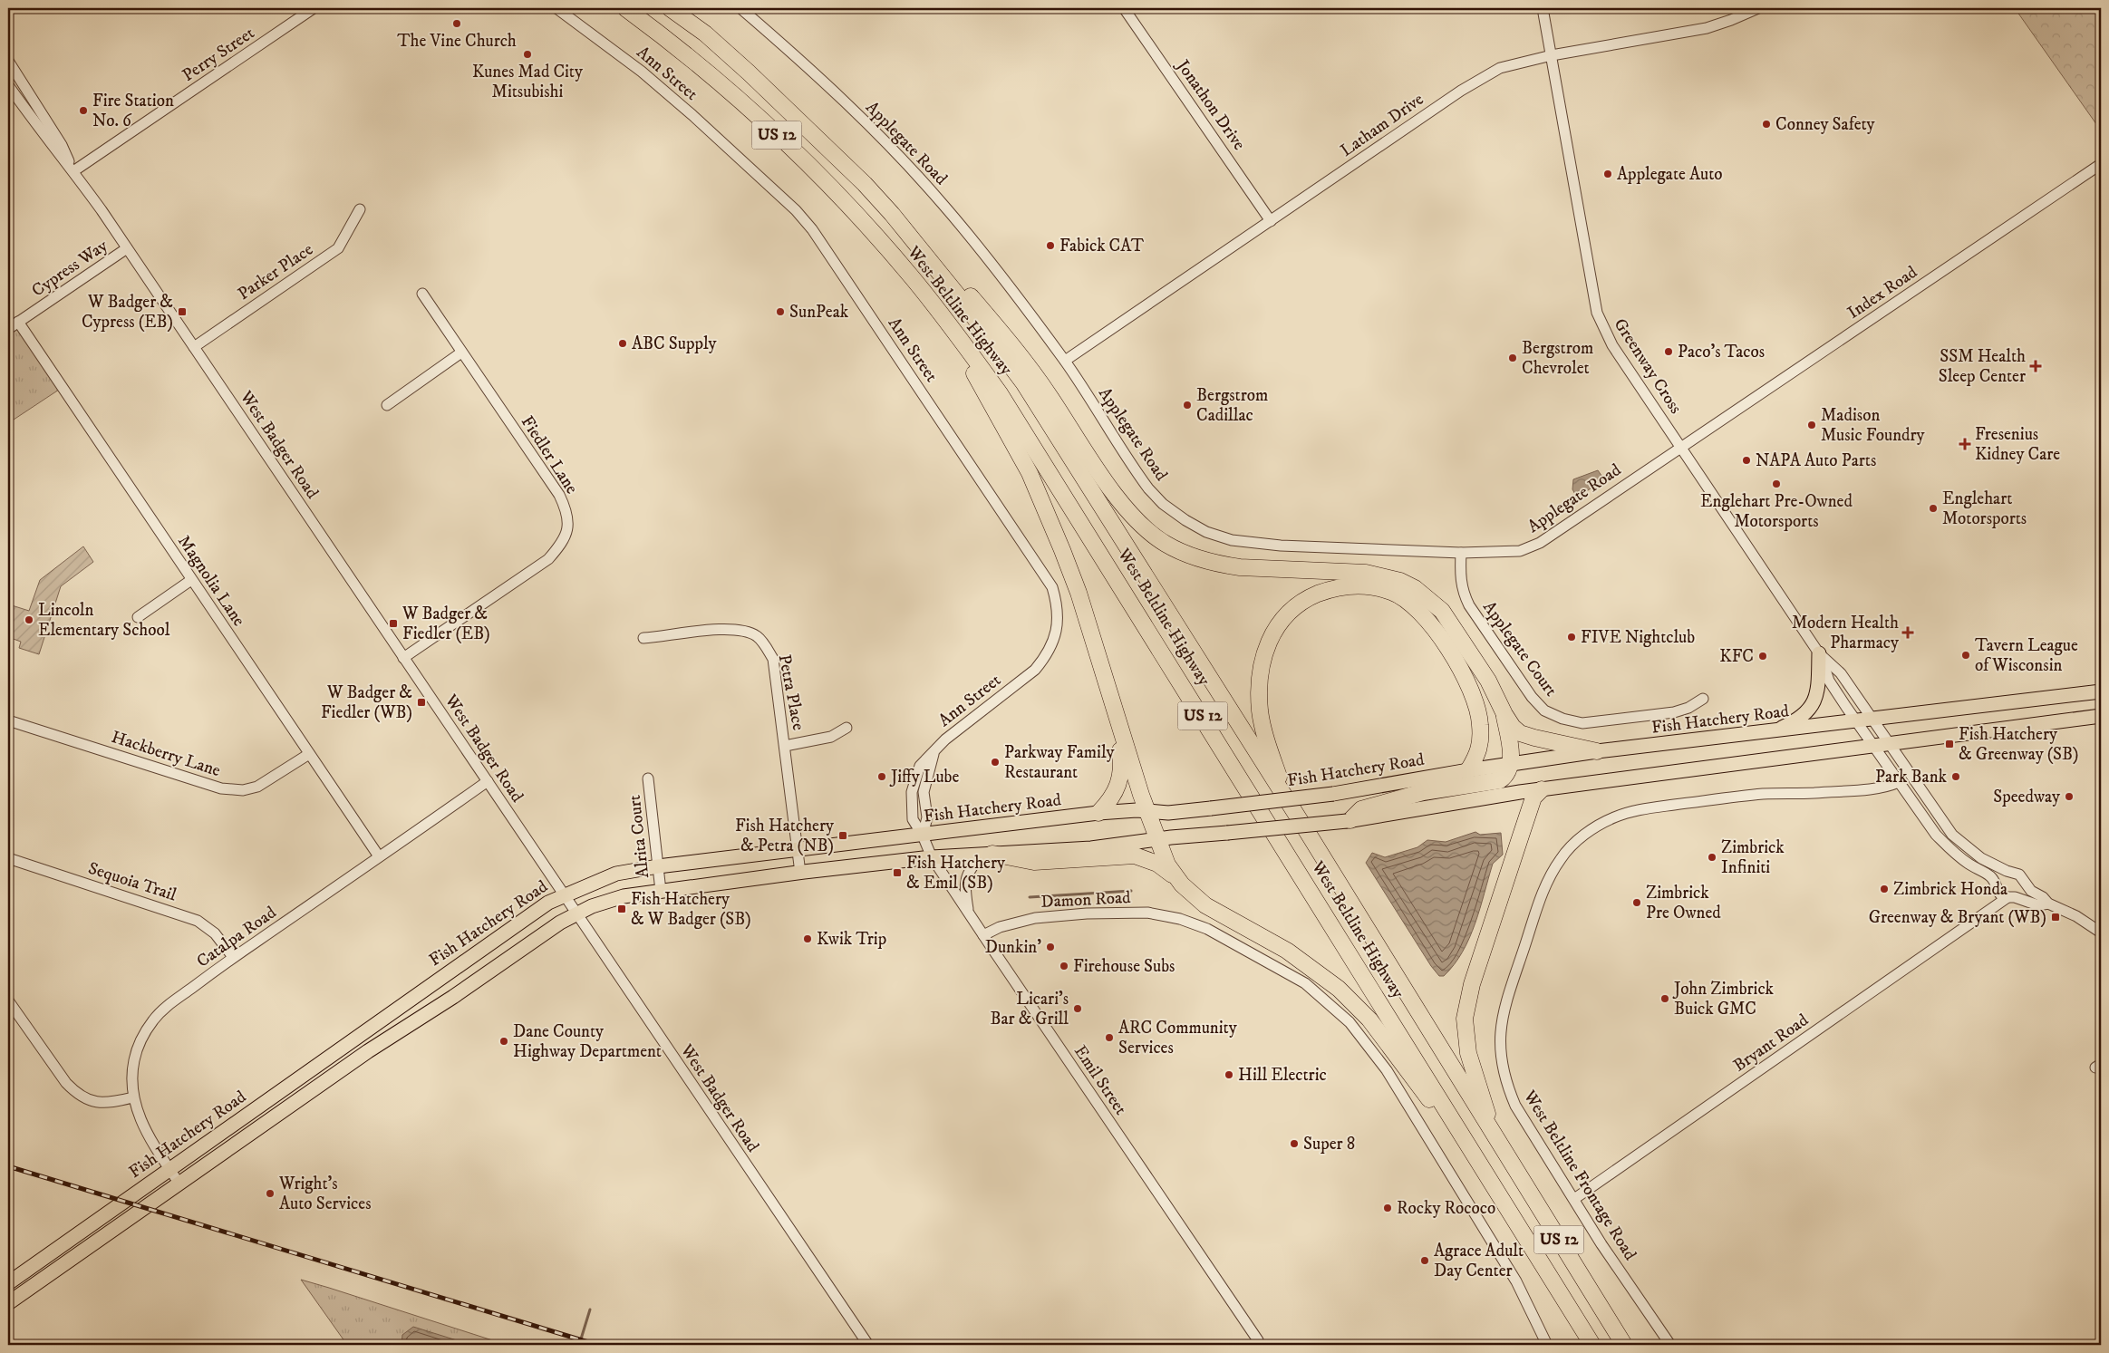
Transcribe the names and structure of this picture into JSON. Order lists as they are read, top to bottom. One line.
{"streets":{"highway":["US 12","West Beltline Highway"],"main road":["Fish Hatchery Road"],"street":["Perry Street","Ann Street","Jonathon Drive","Latham Drive","Applegate Road","Cypress Way","Parker Place","Index Road","Greenway Cross","West Badger Road","Fiedler Lane","Magnolia Lane","Applegate Court","Petra Place","Hackberry Lane","Alrita Court","Sequoia Trail","Damon Road","Catalpa Road","Bryant Road","Emil Street","West Beltline Frontage Road"]},"crossings":[["Perry Street","West Badger Road"],["Ann Street","Fish Hatchery Road"],["Ann Street","Emil Street"],["Jonathon Drive","Latham Drive"],["Latham Drive","Applegate Road"],["Latham Drive","Greenway Cross"],["Applegate Road","Index Road"],["Applegate Road","Greenway Cross"],["Applegate Road","Applegate Court"],["Cypress Way","West Badger Road"],["Cypress Way","Magnolia Lane"],["Parker Place","West Badger Road"],["Index Road","Greenway Cross"],["Greenway Cross","Fish Hatchery Road"],["Greenway Cross","Bryant Road"],["Greenway Cross","West Beltline Frontage Road"],["West Badger Road","Fiedler Lane"],["West Badger Road","Fish Hatchery Road"],["West Badger Road","Catalpa Road"],["Magnolia Lane","Hackberry Lane"],["Magnolia Lane","Catalpa Road"],["Petra Place","Fish Hatchery Road"],["Fish Hatchery Road","Alrita Court"],["Fish Hatchery Road","Catalpa Road"],["Fish Hatchery Road","Emil Street"],["Sequoia Trail","Catalpa Road"],["Damon Road","Emil Street"],["Bryant Road","West Beltline Frontage Road"]],"places":{"other":["The Vine Church","Kunes Mad City Mitsubishi","Fire Station No. 6","Conney Safety","Applegate Auto","Fabick CAT","SunPeak","ABC Supply","Paco's Tacos","Bergstrom Chevrolet","Bergstrom Cadillac","Madison Music Foundry","NAPA Auto Parts","Englehart Pre-Owned Motorsports","Englehart Motorsports","Lincoln Elementary School","FIVE Nightclub","Tavern League of Wisconsin","KFC","Parkway Family Restaurant","Jiffy Lube","Park Bank","Speedway","Zimbrick Infiniti","Zimbrick Honda","Zimbrick Pre Owned","Kwik Trip","Dunkin'","Firehouse Subs","John Zimbrick Buick GMC","Licari's Bar & Grill","ARC Community Services","Dane County Highway Department","Hill Electric","Super 8","Wright's Auto Services","Rocky Rococo","Agrace Adult Day Center"],"transit":["W Badger & Cypress (EB)","W Badger & Fiedler (EB)","W Badger & Fiedler (WB)","Fish Hatchery & Greenway (SB)","Fish Hatchery & Petra (NB)","Fish Hatchery & Emil (SB)","Fish Hatchery & W Badger (SB)","Greenway & Bryant (WB)"],"health":["SSM Health Sleep Center","Fresenius Kidney Care","Modern Health Pharmacy"]}}
